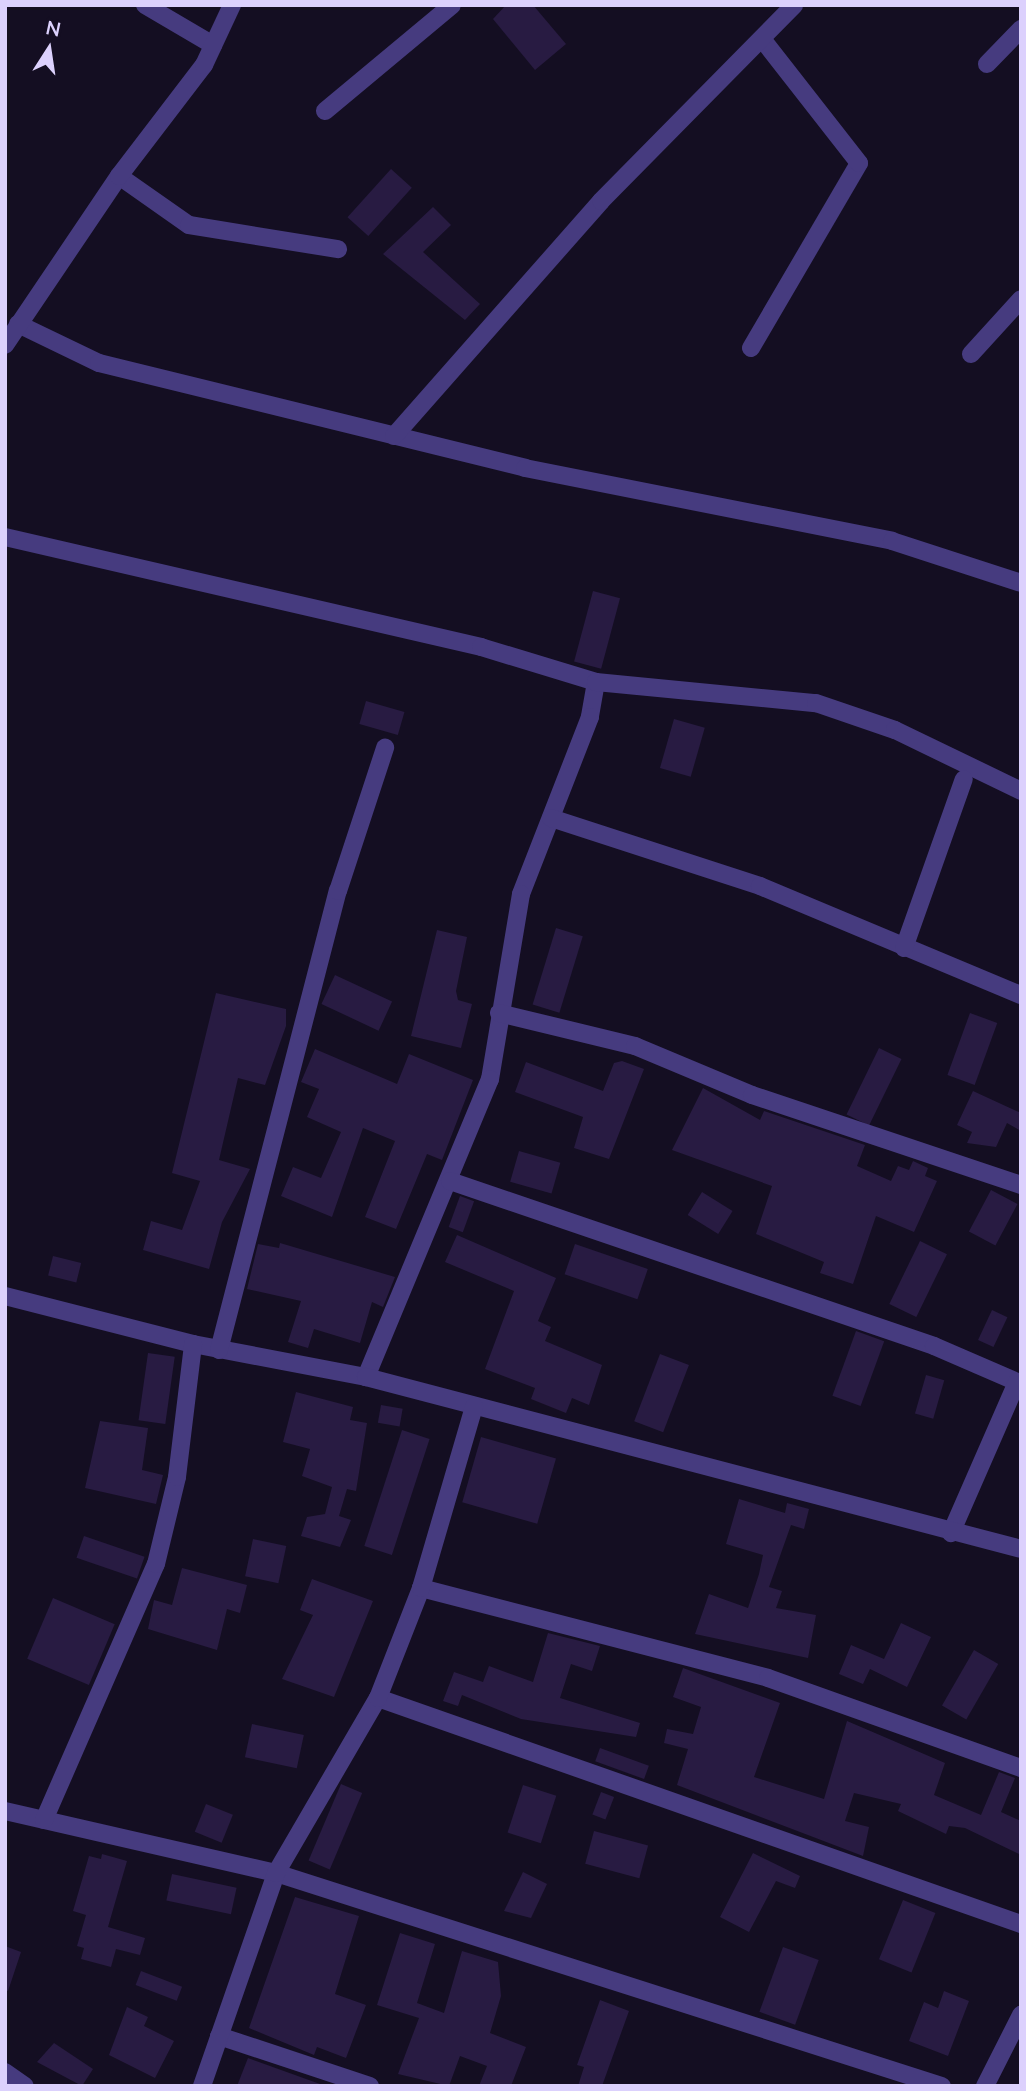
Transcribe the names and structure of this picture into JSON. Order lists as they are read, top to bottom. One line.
{"north":"top"}
